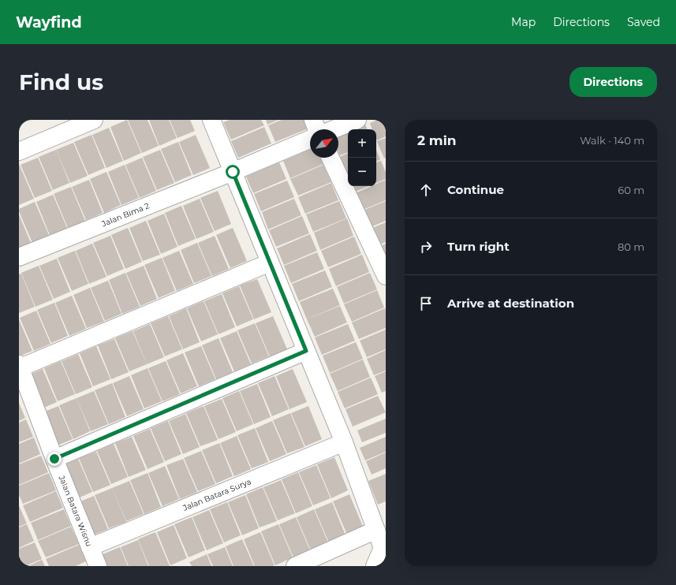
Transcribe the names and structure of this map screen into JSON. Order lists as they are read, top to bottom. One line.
{"streets":{"street":["Jalan Bima 2","Jalan Batara Surya","Jalan Batara Wisnu"]},"crossings":[["Jalan Batara Surya","Jalan Batara Wisnu"]],"north":"top right","page":{"header":"Wayfind","nav":["Map","Directions","Saved"],"buttons":"Directions","title":"Find us","heading":["2 min","Walk · 140 m"],"map_buttons":["+","−"],"list":[["Continue","60 m"],["Turn right","80 m"],"Arrive at destination"]}}
